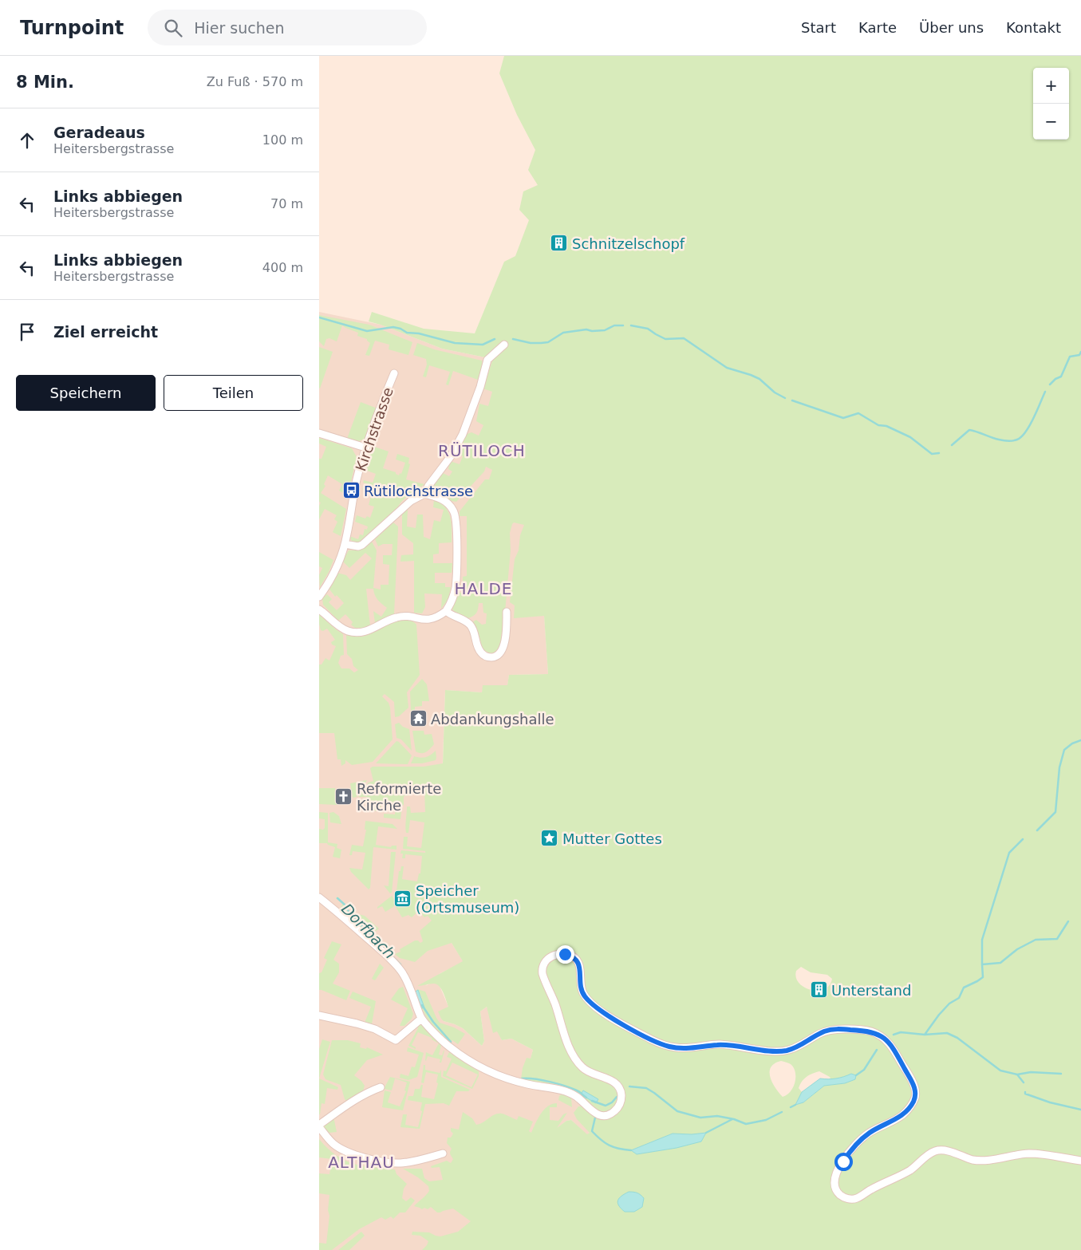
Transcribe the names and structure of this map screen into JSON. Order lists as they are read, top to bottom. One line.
{"streets":{"street":["Kirchstrasse"]},"districts":["RÜTILOCH","HALDE","ALTHAU"],"water":["Dorfbach"],"places":{"building":["Schnitzelschopf","Unterstand"],"bus stop":["Rütilochstrasse"],"temple":["Abdankungshalle"],"church":["Reformierte Kirche"],"place":["Mutter Gottes"],"museum":["Speicher (Ortsmuseum)"]},"page":{"header":"Turnpoint","search":"Hier suchen","nav":["Start","Karte","Über uns","Kontakt"],"heading":["8 Min.","Zu Fuß · 570 m"],"map_buttons":["+","−"],"list":[["Geradeaus","Heitersbergstrasse","100 m"],["Links abbiegen","Heitersbergstrasse","70 m"],["Links abbiegen","Heitersbergstrasse","400 m"],"Ziel erreicht"],"buttons":["Speichern","Teilen"]}}
